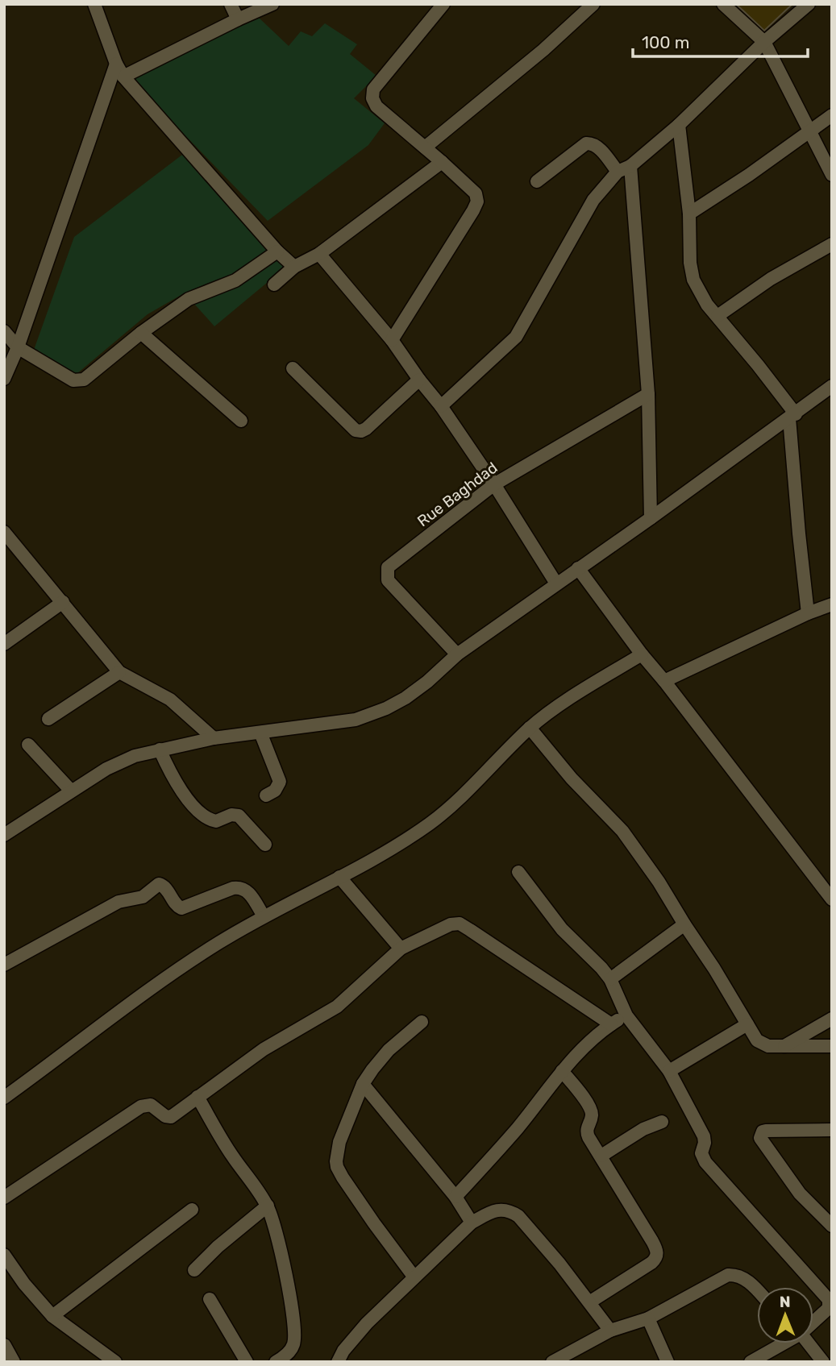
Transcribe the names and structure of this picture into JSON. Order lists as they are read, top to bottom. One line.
{"streets":{"street":["Rue Baghdad"]},"scale_bar":"100 m","north":"top"}
